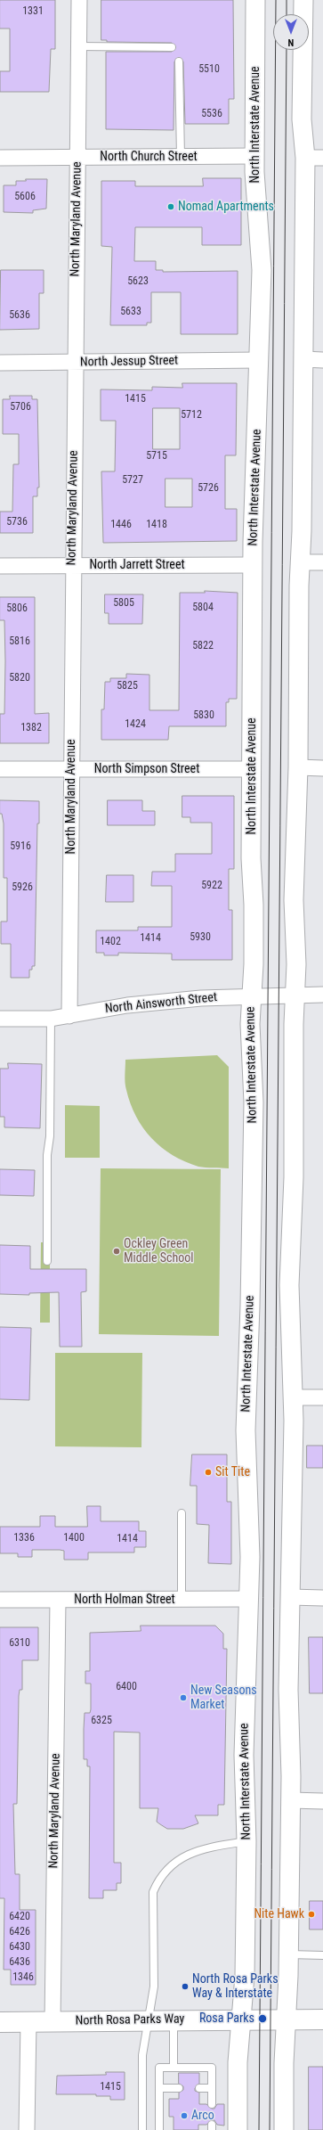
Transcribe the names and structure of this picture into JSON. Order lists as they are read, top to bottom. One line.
{"streets":{"main road":["North Rosa Parks Way"],"street":["North Interstate Avenue","North Church Street","North Maryland Avenue","North Jessup Street","North Jarrett Street","North Simpson Street","North Ainsworth Street","North Holman Street"]},"crossings":[["North Interstate Avenue","North Church Street"],["North Interstate Avenue","North Jessup Street"],["North Interstate Avenue","North Jarrett Street"],["North Interstate Avenue","North Simpson Street"],["North Interstate Avenue","North Ainsworth Street"],["North Interstate Avenue","North Holman Street"],["North Interstate Avenue","North Rosa Parks Way"],["North Church Street","North Maryland Avenue"],["North Maryland Avenue","North Jessup Street"],["North Maryland Avenue","North Jarrett Street"],["North Maryland Avenue","North Simpson Street"],["North Maryland Avenue","North Ainsworth Street"],["North Maryland Avenue","North Holman Street"],["North Maryland Avenue","North Rosa Parks Way"]],"places":["Nomad Apartments","Ockley Green Middle School","Sit Tite","New Seasons Market","Nite Hawk","North Rosa Parks Way & Interstate","Rosa Parks","Arco"],"house_numbers":["1331","5510","5536","5606","5623","5633","5636","1415","5706","5712","5715","5727","5726","5736","1446","1418","5805","5804","5806","5816","5822","5820","5825","5830","1424","1382","5916","5922","5926","5930","1414","1402","1336","1400","1414","6310","6400","6325","6420","6426","6430","6436","1346","1415"],"north":"bottom"}
